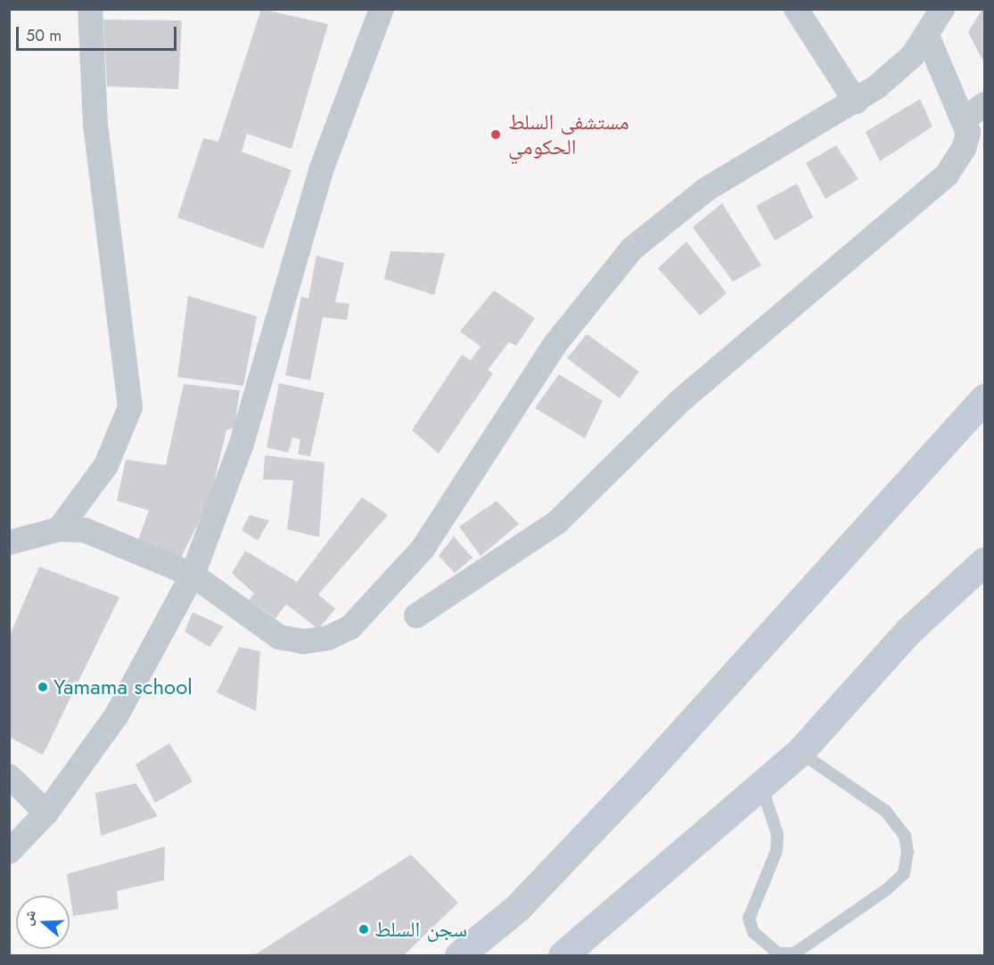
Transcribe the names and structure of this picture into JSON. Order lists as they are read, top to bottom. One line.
{"places":["مستشفى السلط الحكومي","Yamama school","سجن السلط"],"scale_bar":"50 m","north":"left"}
